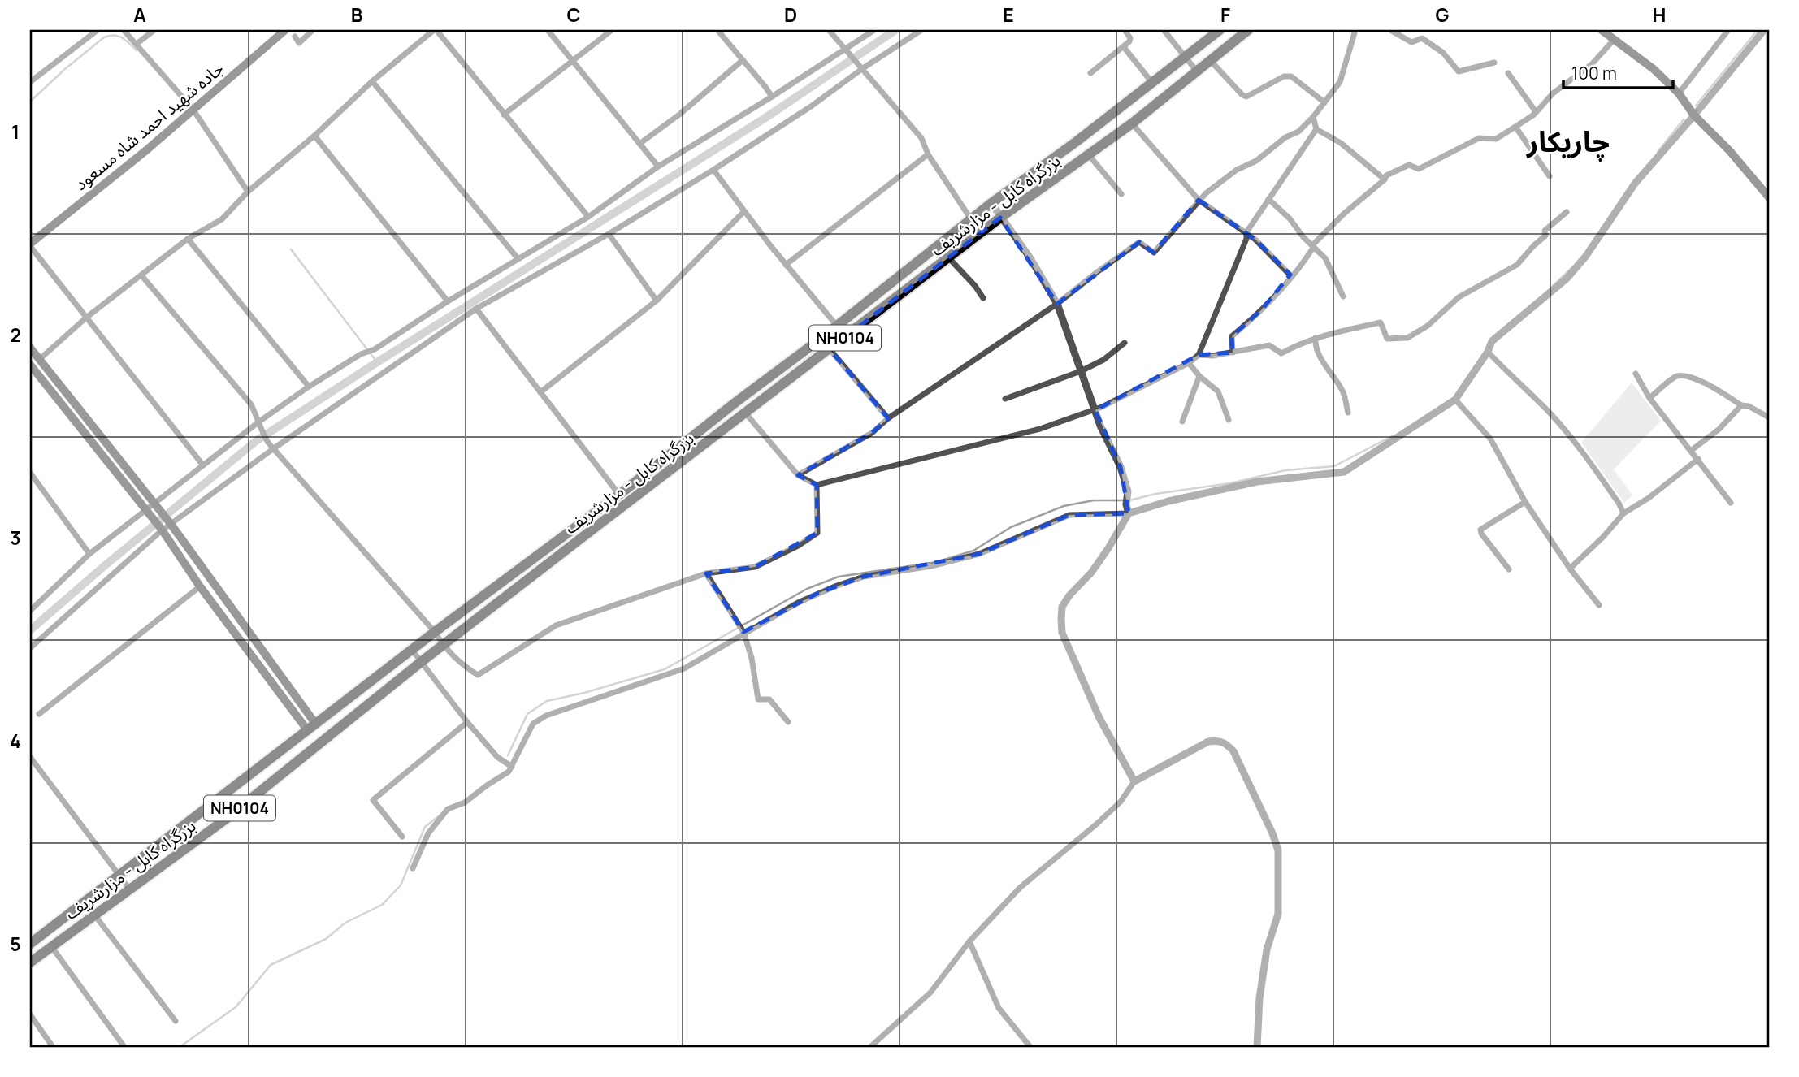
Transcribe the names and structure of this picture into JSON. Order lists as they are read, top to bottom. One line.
{"streets":{"highway":["بزرگراه کابل - مزارشریف","NH0104"],"main road":["جاده شهيد احمد شاه مسعود"]},"districts":["چاریکار"],"scale_bar":"100 m","grid":{"columns":["A","B","C","D","E","F","G","H"],"rows":["1","2","3","4","5"]}}
